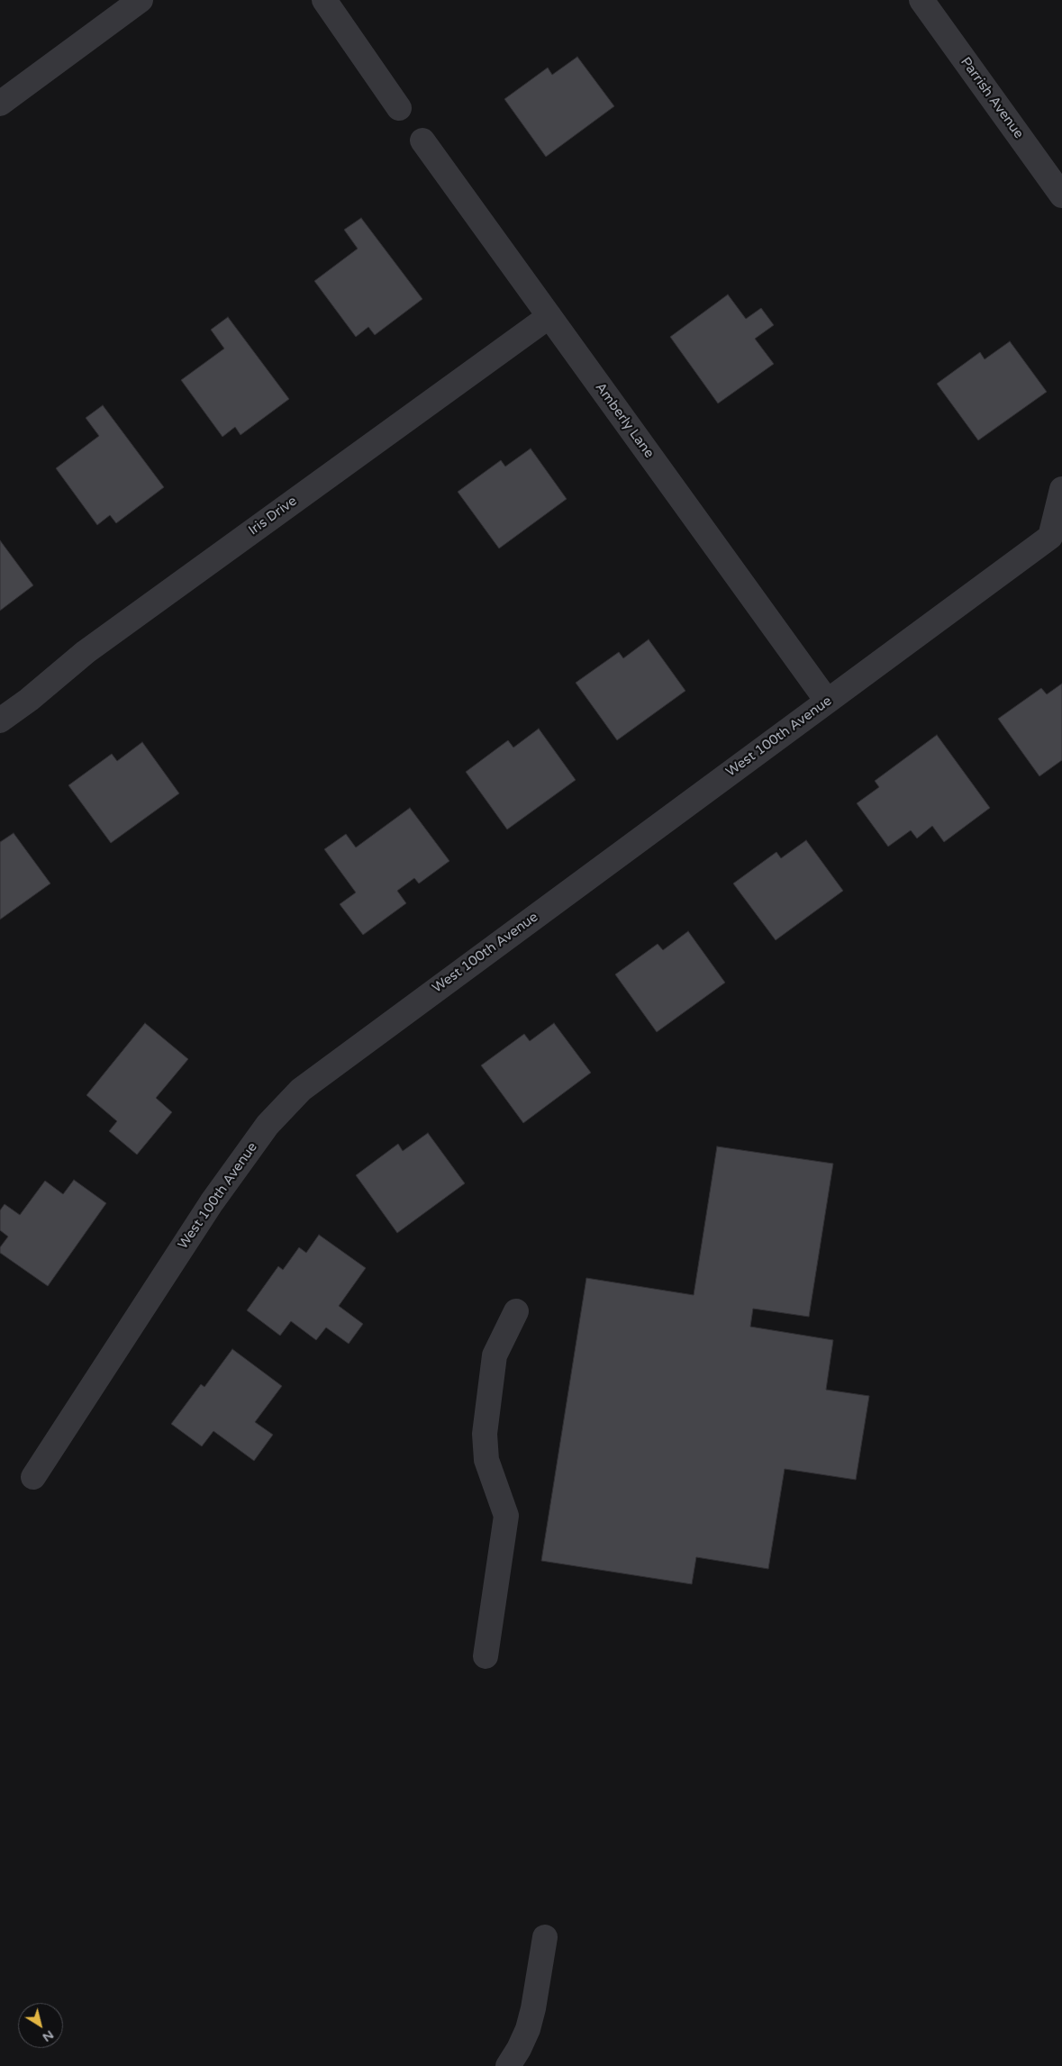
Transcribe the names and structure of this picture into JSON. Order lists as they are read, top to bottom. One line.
{"streets":{"street":["Parrish Avenue","Amberly Lane","Iris Drive","West 100th Avenue"]},"crossings":[["Amberly Lane","Iris Drive"],["Amberly Lane","West 100th Avenue"]],"north":"bottom right"}
